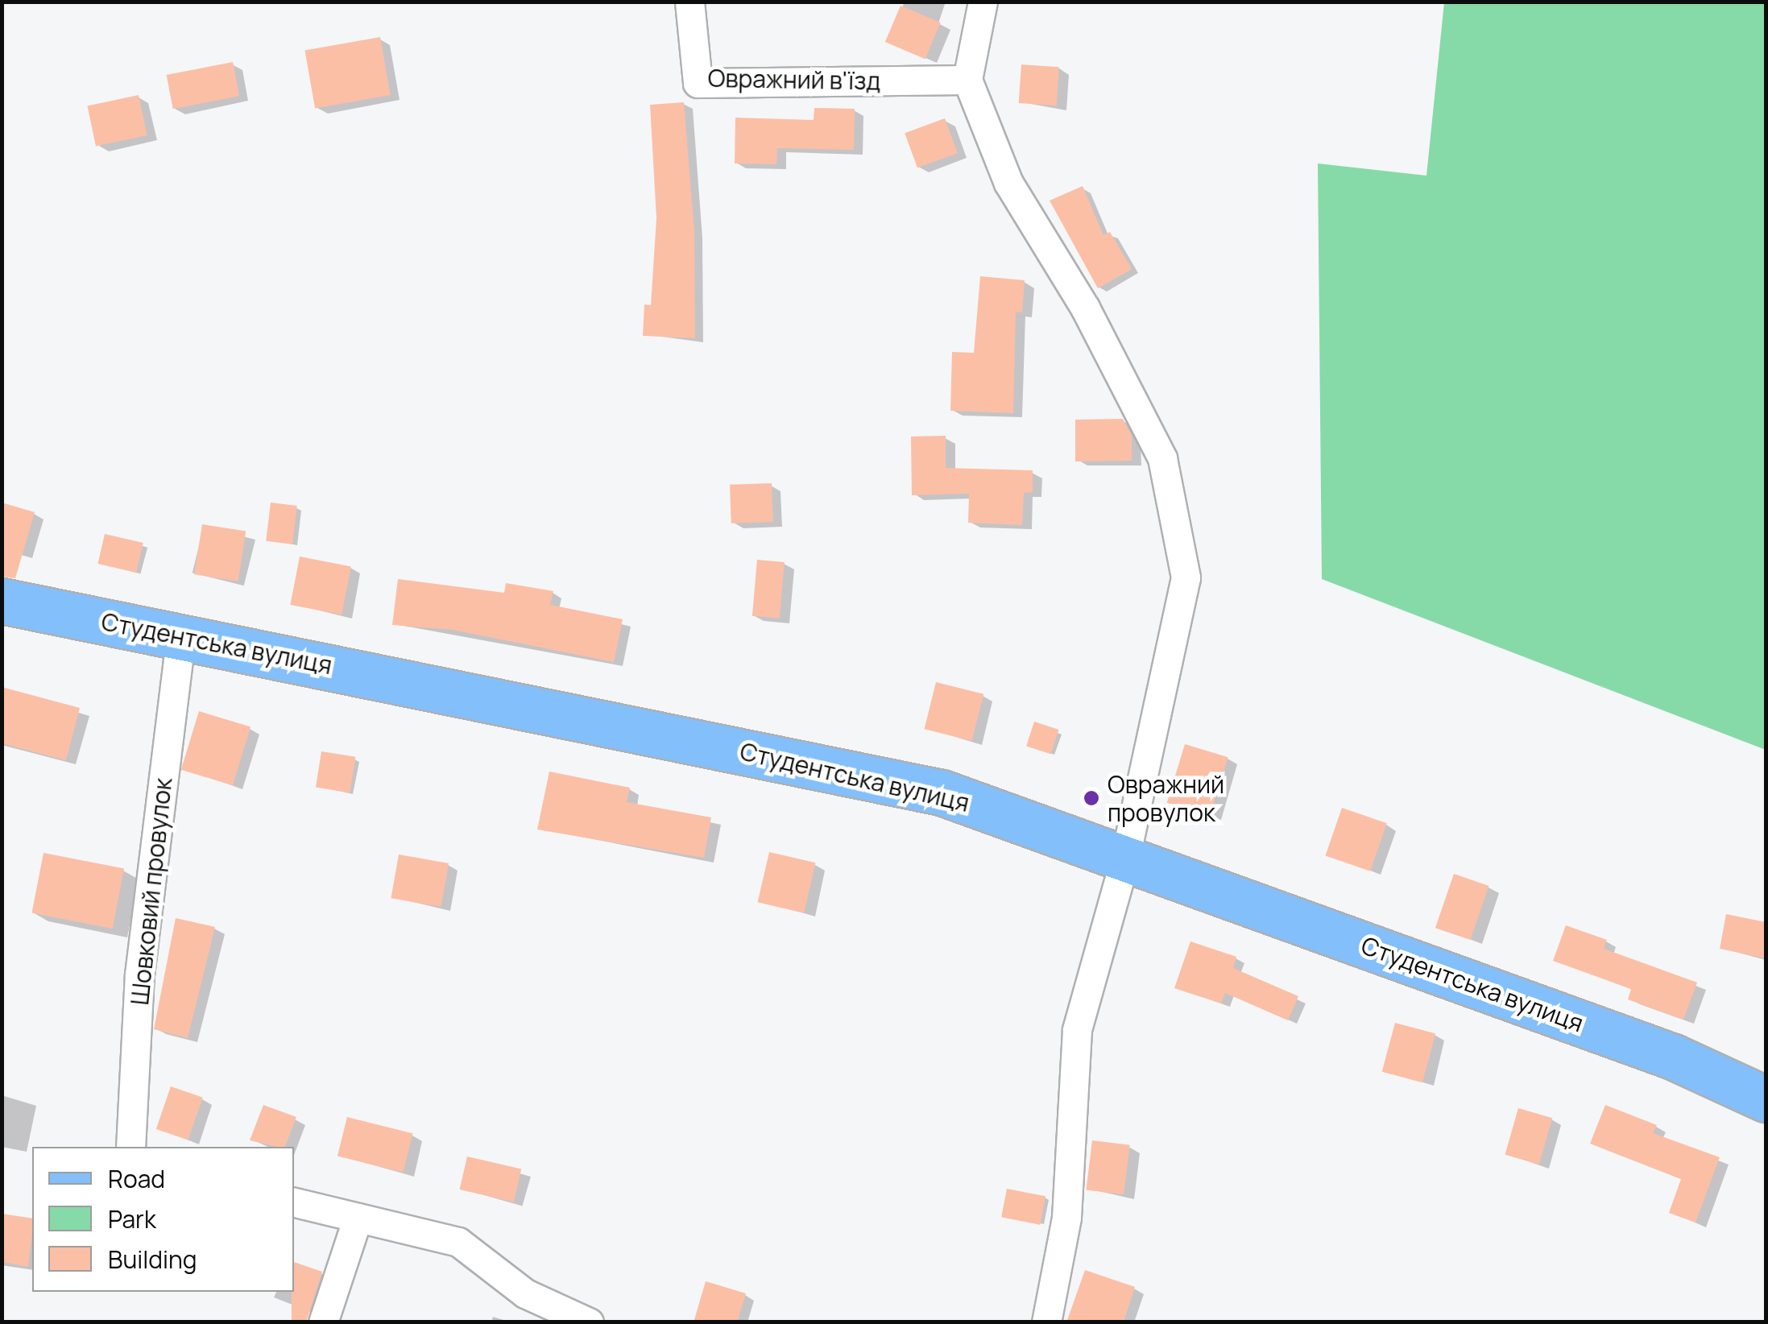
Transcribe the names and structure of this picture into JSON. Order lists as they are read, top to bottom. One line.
{"streets":{"main road":["Студентська вулиця"],"street":["Овражний в'їзд","Шовковий провулок"]},"crossings":[["Студентська вулиця","Шовковий провулок"]],"places":["Овражний провулок"],"legend":["Road","Park","Building"]}
